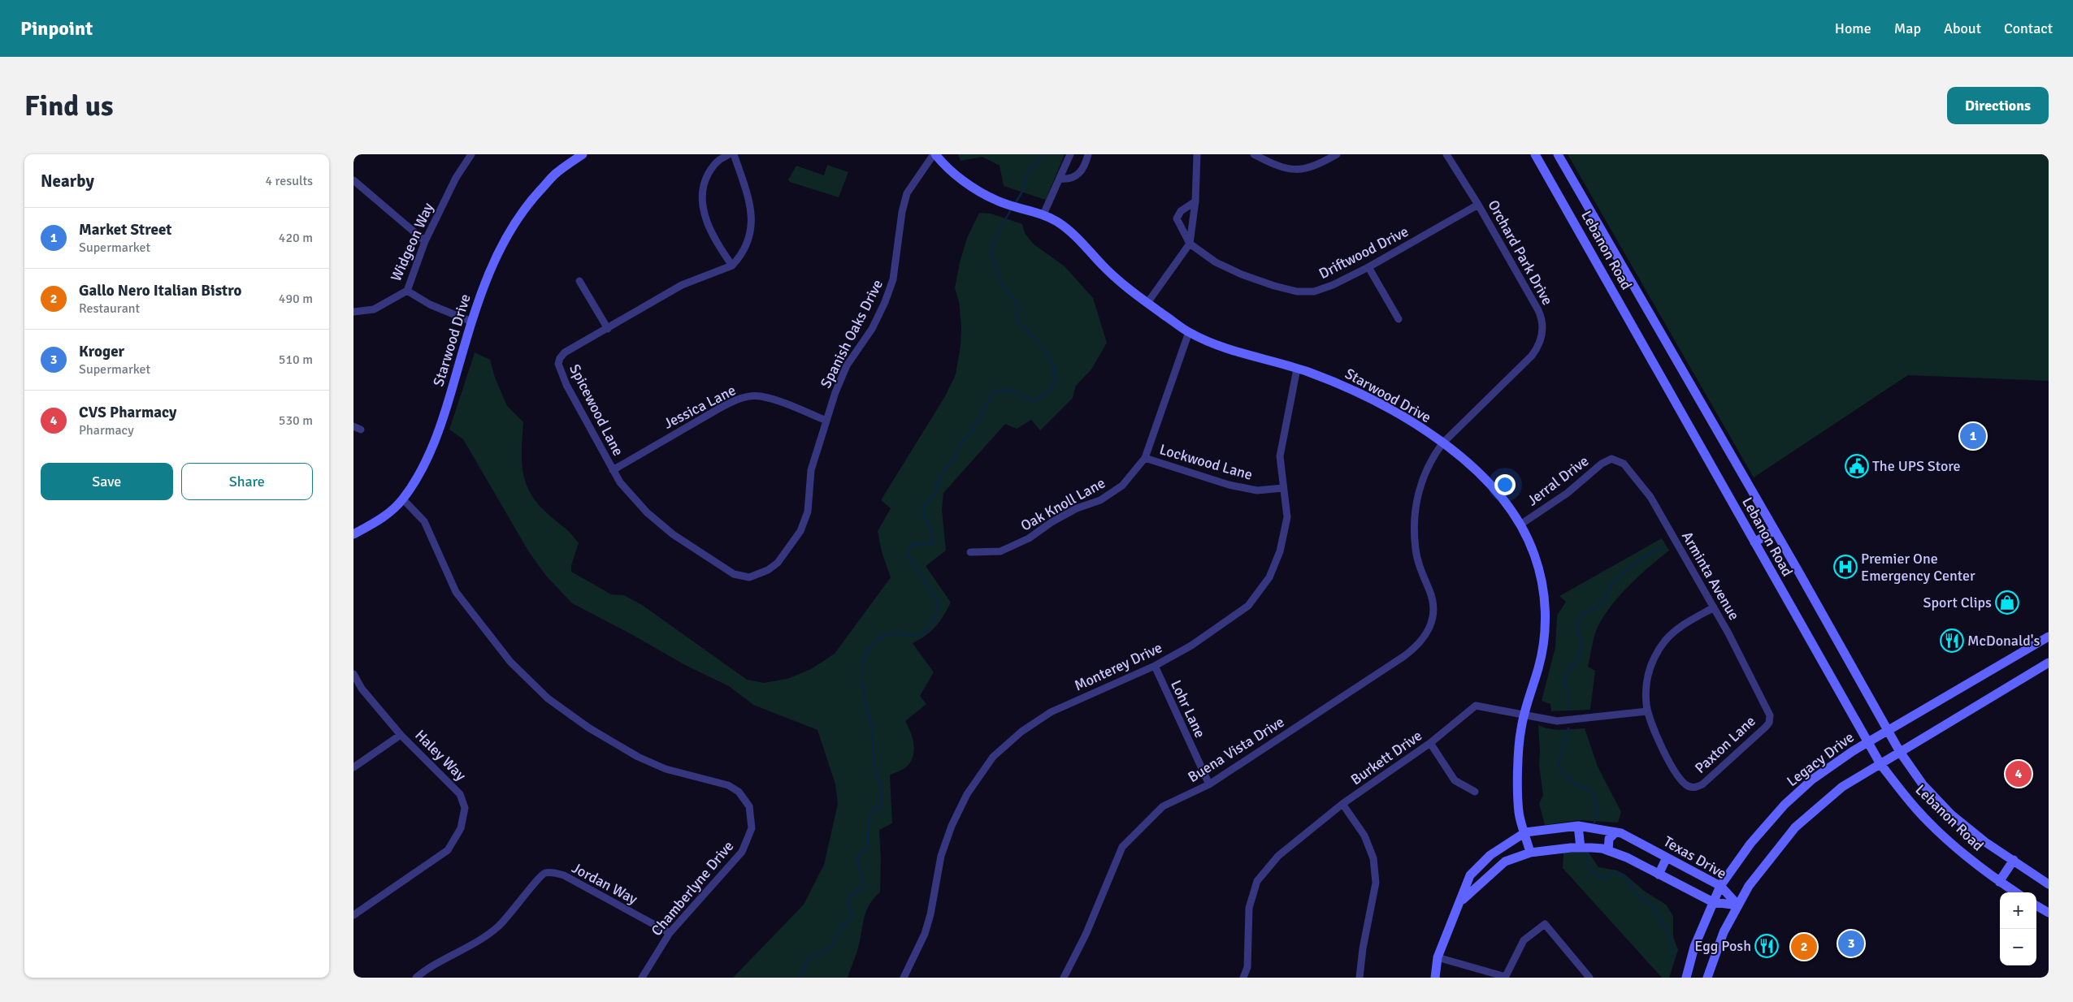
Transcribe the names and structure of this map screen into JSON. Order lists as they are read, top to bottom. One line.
{"streets":{"main road":["Lebanon Road","Starwood Drive","Legacy Drive","Texas Drive"],"street":["Widgeon Way","Driftwood Drive","Orchard Park Drive","Spanish Oaks Drive","Jessica Lane","Spicewood Lane","Lockwood Lane","Jerral Drive","Oak Knoll Lane","Arminta Avenue","Monterey Drive","Lohr Lane","Paxton Lane","Buena Vista Drive","Haley Way","Burkett Drive","Jordan Way","Chamberlyne Drive"]},"crossings":[["Lebanon Road","Legacy Drive"],["Driftwood Drive","Orchard Park Drive"],["Orchard Park Drive","Starwood Drive"],["Orchard Park Drive","Buena Vista Drive"],["Spanish Oaks Drive","Starwood Drive"],["Spanish Oaks Drive","Jessica Lane"],["Spanish Oaks Drive","Spicewood Lane"],["Starwood Drive","Jerral Drive"],["Starwood Drive","Oak Knoll Lane"],["Starwood Drive","Monterey Drive"],["Starwood Drive","Burkett Drive"],["Starwood Drive","Texas Drive"],["Starwood Drive","Chamberlyne Drive"],["Jessica Lane","Spicewood Lane"],["Lockwood Lane","Oak Knoll Lane"],["Lockwood Lane","Monterey Drive"],["Jerral Drive","Arminta Avenue"],["Arminta Avenue","Paxton Lane"],["Monterey Drive","Lohr Lane"],["Lohr Lane","Buena Vista Drive"],["Paxton Lane","Burkett Drive"],["Legacy Drive","Texas Drive"],["Jordan Way","Chamberlyne Drive"]],"places":{"public building":["The UPS Store"],"hospital":["Premier One Emergency Center"],"shop":["Sport Clips"],"restaurant":["McDonald's","Egg Posh"]},"page":{"header":"Pinpoint","nav":["Home","Map","About","Contact"],"buttons":["Directions",["Save","Share"]],"title":"Find us","heading":["Nearby","4 results"],"list":[{"mark":"1","name":"Market Street","note":"Supermarket","value":"420 m"},{"mark":"2","name":"Gallo Nero Italian Bistro","note":"Restaurant","value":"490 m"},{"mark":"3","name":"Kroger","note":"Supermarket","value":"510 m"},{"mark":"4","name":"CVS Pharmacy","note":"Pharmacy","value":"530 m"}],"pins":["1","4","3","2"],"map_buttons":["+","−"]}}
